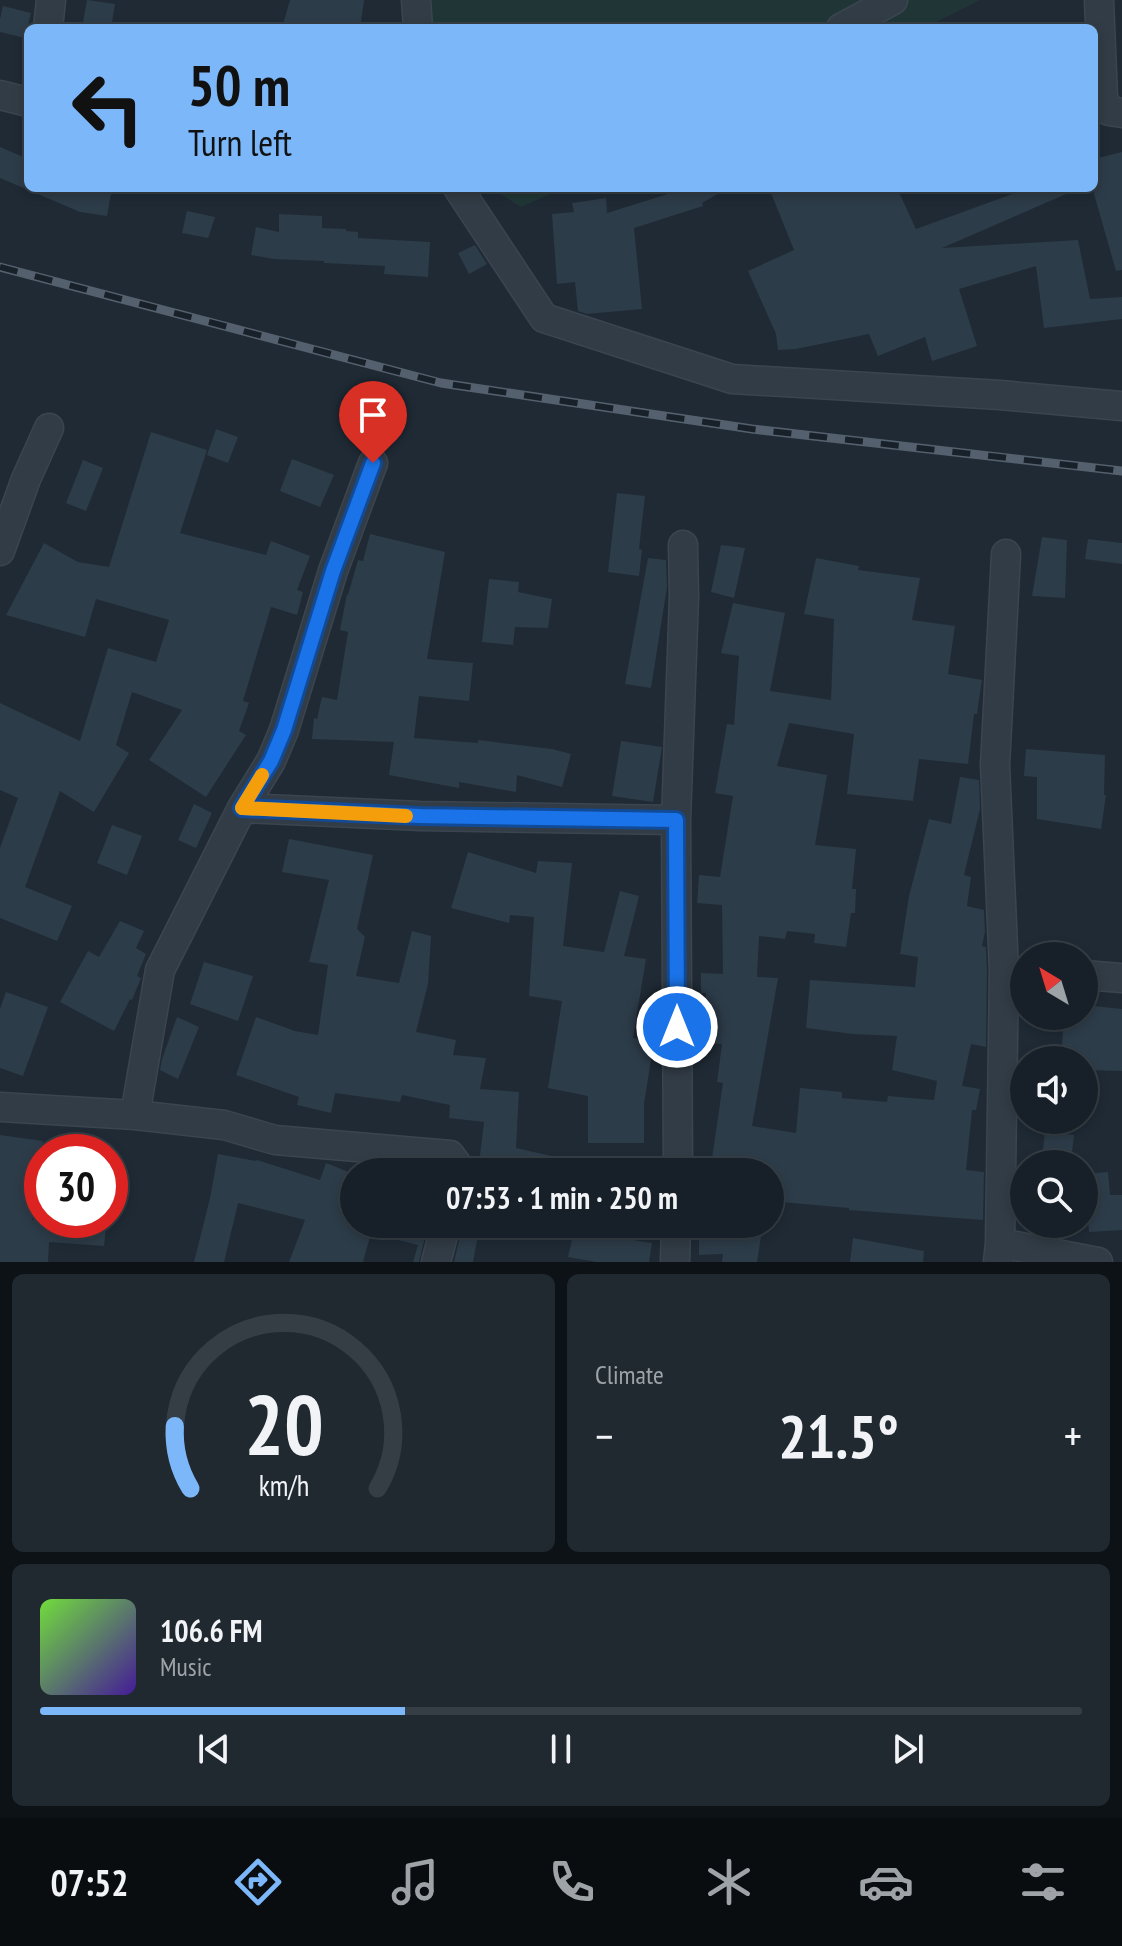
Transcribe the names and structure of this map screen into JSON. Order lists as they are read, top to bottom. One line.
{"north":"top left","page":{"turn":["50 m","Turn left"],"limit":"30","trip":"07:53 · 1 min · 250 m","tile":"Climate","heat":["−","21.5°","+"],"song":["106.6 FM","Music"],"tabs":"07:52","gauge":["20","km/h"]}}
